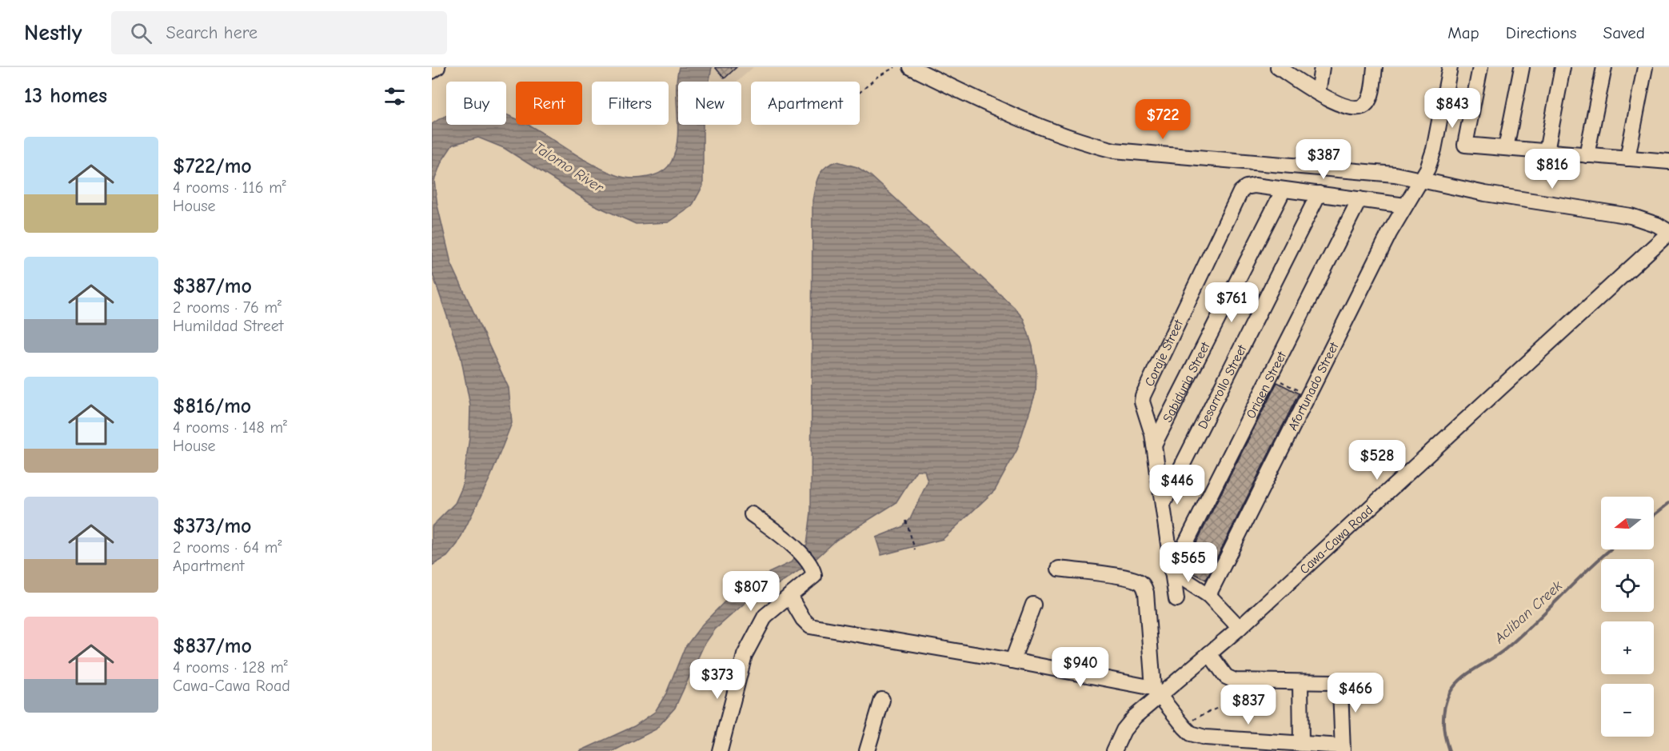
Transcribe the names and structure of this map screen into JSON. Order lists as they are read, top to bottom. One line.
{"streets":{"street":["Coraje Street","Sabiduria Street","Origen Street","Afortunado Street","Desarrollo Street","Cawa-Cawa Road"]},"crossings":[["Coraje Street","Sabiduria Street"],["Coraje Street","Origen Street"],["Coraje Street","Desarrollo Street"]],"water":["Talomo River","Acliban Creek"],"north":"left","page":{"header":"Nestly","search":"Search here","nav":["Map","Directions","Saved"],"heading":"13 homes","chip":["Buy","Rent","Filters","New","Apartment"],"price":["$843","$722","$387","$816","$761","$528","$446","$565","$807","$940","$373","$466","$837"],"list":[{"name":"$722/mo","note":"4 rooms · 116 m² · House"},{"name":"$387/mo","note":"2 rooms · 76 m² · Humildad Street"},{"name":"$816/mo","note":"4 rooms · 148 m² · House"},{"name":"$373/mo","note":"2 rooms · 64 m² · Apartment"},{"name":"$837/mo","note":"4 rooms · 128 m² · Cawa-Cawa Road"}],"map_buttons":["+","−"]}}
